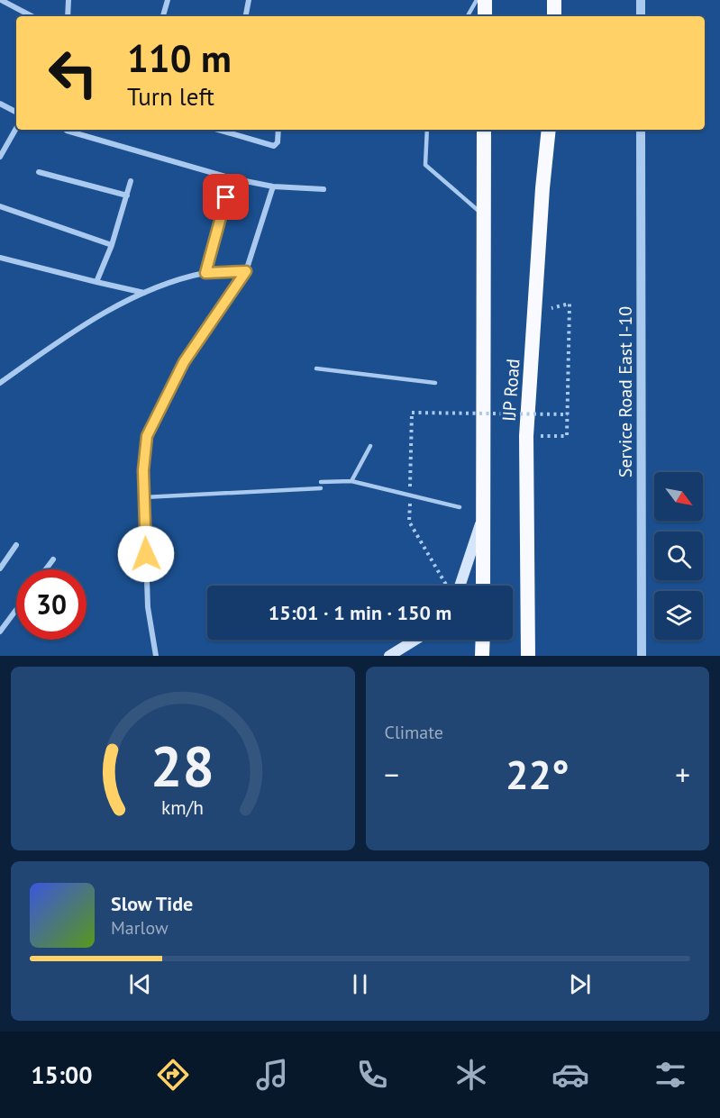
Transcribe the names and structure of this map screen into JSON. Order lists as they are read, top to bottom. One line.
{"streets":{"highway":["IJP Road"],"street":["Service Road East I-10"]},"north":"bottom right","page":{"turn":["110 m","Turn left"],"limit":"30","trip":"15:01 · 1 min · 150 m","tile":"Climate","heat":["−","22°","+"],"song":["Slow Tide","Marlow"],"tabs":"15:00","gauge":["28","km/h"]}}
